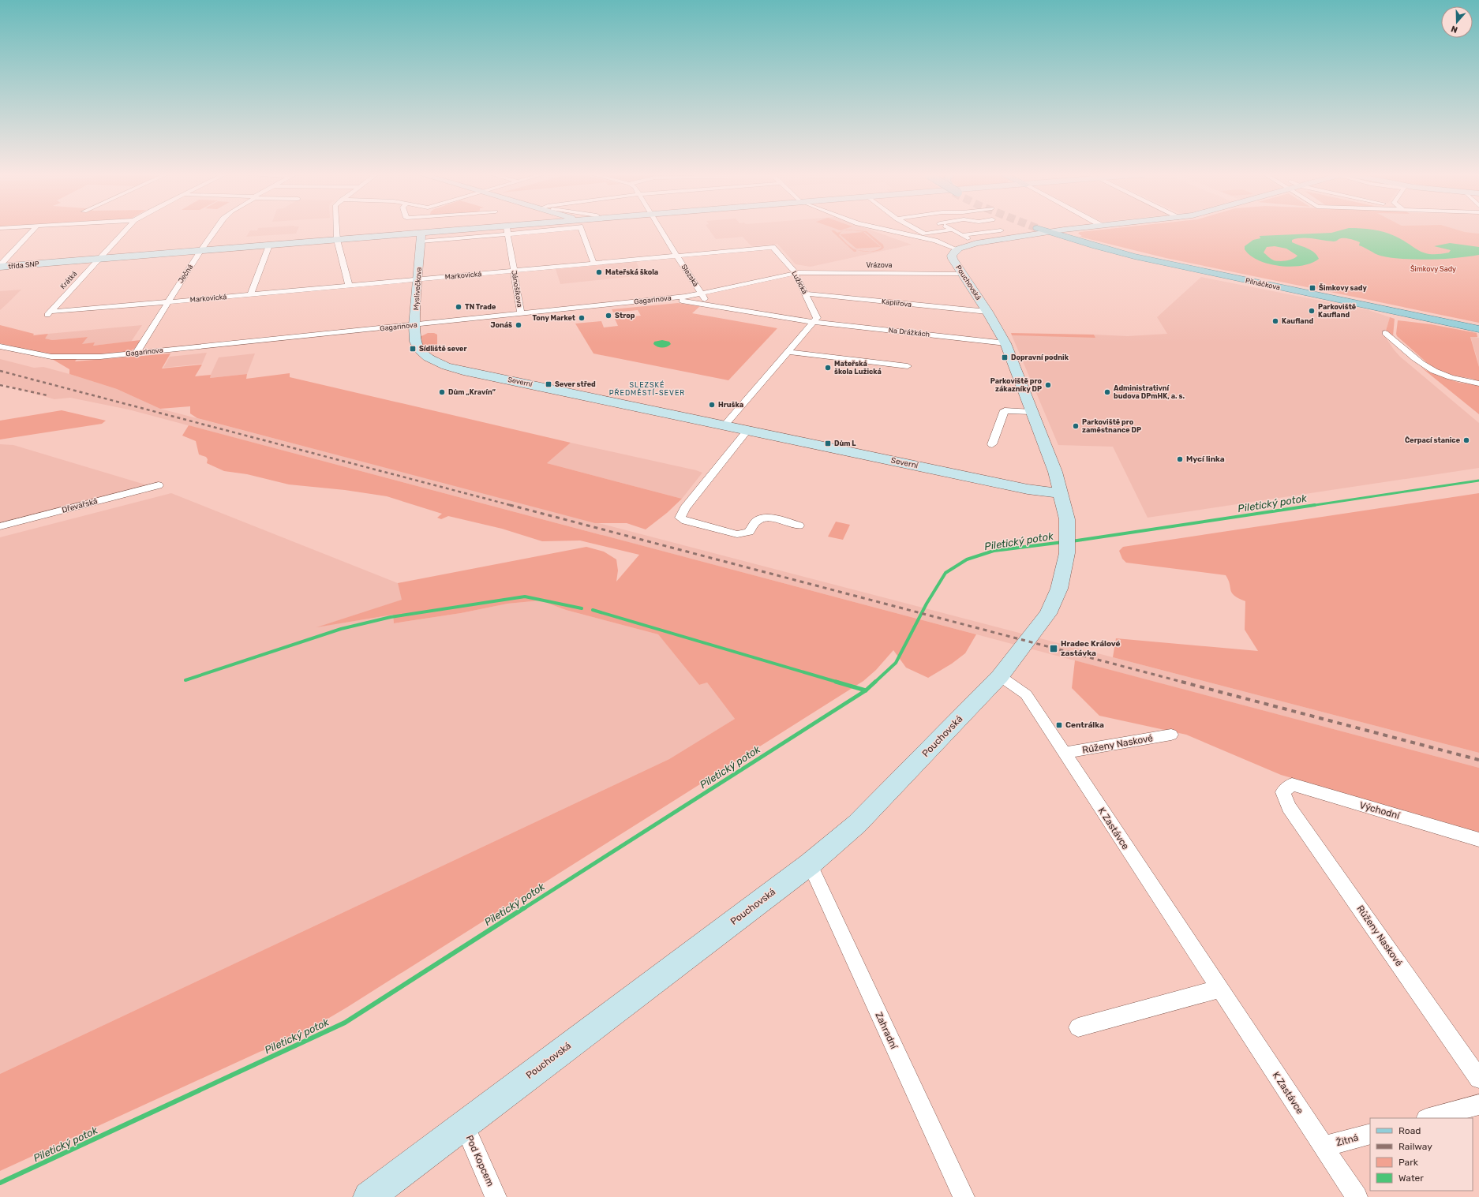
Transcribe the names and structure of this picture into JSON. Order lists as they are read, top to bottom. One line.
{"streets":{"main road":["Pilnáčkova"],"street":["třída SNP","Vrázova","Ječná","Markovická","Slezská","Krátká","Lužická","Pouchovská","Myslivečkova","Jánošíkova","Gagarinova","Kaplířova","Na Drážkách","Severní","Dřevařská","Rúženy Naskové","Východní","K Zastávce","Růženy Naskové","Zahradní","Žitná","Pod Kopcem"]},"crossings":[["třída SNP","Ječná"],["třída SNP","Krátká"],["třída SNP","Jánošíkova"],["Vrázova","Lužická"],["Vrázova","Pouchovská"],["Vrázova","Gagarinova"],["Ječná","Markovická"],["Ječná","Gagarinova"],["Markovická","Slezská"],["Markovická","Krátká"],["Markovická","Lužická"],["Markovická","Myslivečkova"],["Markovická","Jánošíkova"],["Slezská","Gagarinova"],["Lužická","Gagarinova"],["Lužická","Kaplířova"],["Lužická","Na Drážkách"],["Pouchovská","Kaplířova"],["Pouchovská","Na Drážkách"],["Pouchovská","Severní"],["Pouchovská","K Zastávce"],["Pouchovská","Zahradní"],["Pouchovská","Pod Kopcem"],["Myslivečkova","Gagarinova"],["Myslivečkova","Severní"],["Jánošíkova","Gagarinova"],["Gagarinova","Severní"],["Rúženy Naskové","K Zastávce"],["Východní","Růženy Naskové"],["K Zastávce","Žitná"]],"districts":["SLEZSKÉ PŘEDMĚSTÍ-SEVER"],"water":["Piletický potok"],"parks":["Šimkovy Sady"],"places":{"other":["Mateřská škola","TN Trade","Parkoviště Kaufland","Strop","Tony Market","Kaufland","Jonáš","Mateřská škola Lužická","Parkoviště pro zákazníky DP","Dům „Kravín“","Administrativní budova DPmHK, a. s.","Hruška","Parkoviště pro zaměstnance DP","Čerpací stanice","Mycí linka"],"transit":["Šimkovy sady","Sídliště sever","Dopravní podnik","Sever střed","Dům L","Hradec Králové zastávka","Centrálka"]},"legend":["Road","Railway","Park","Water"],"north":"bottom"}
